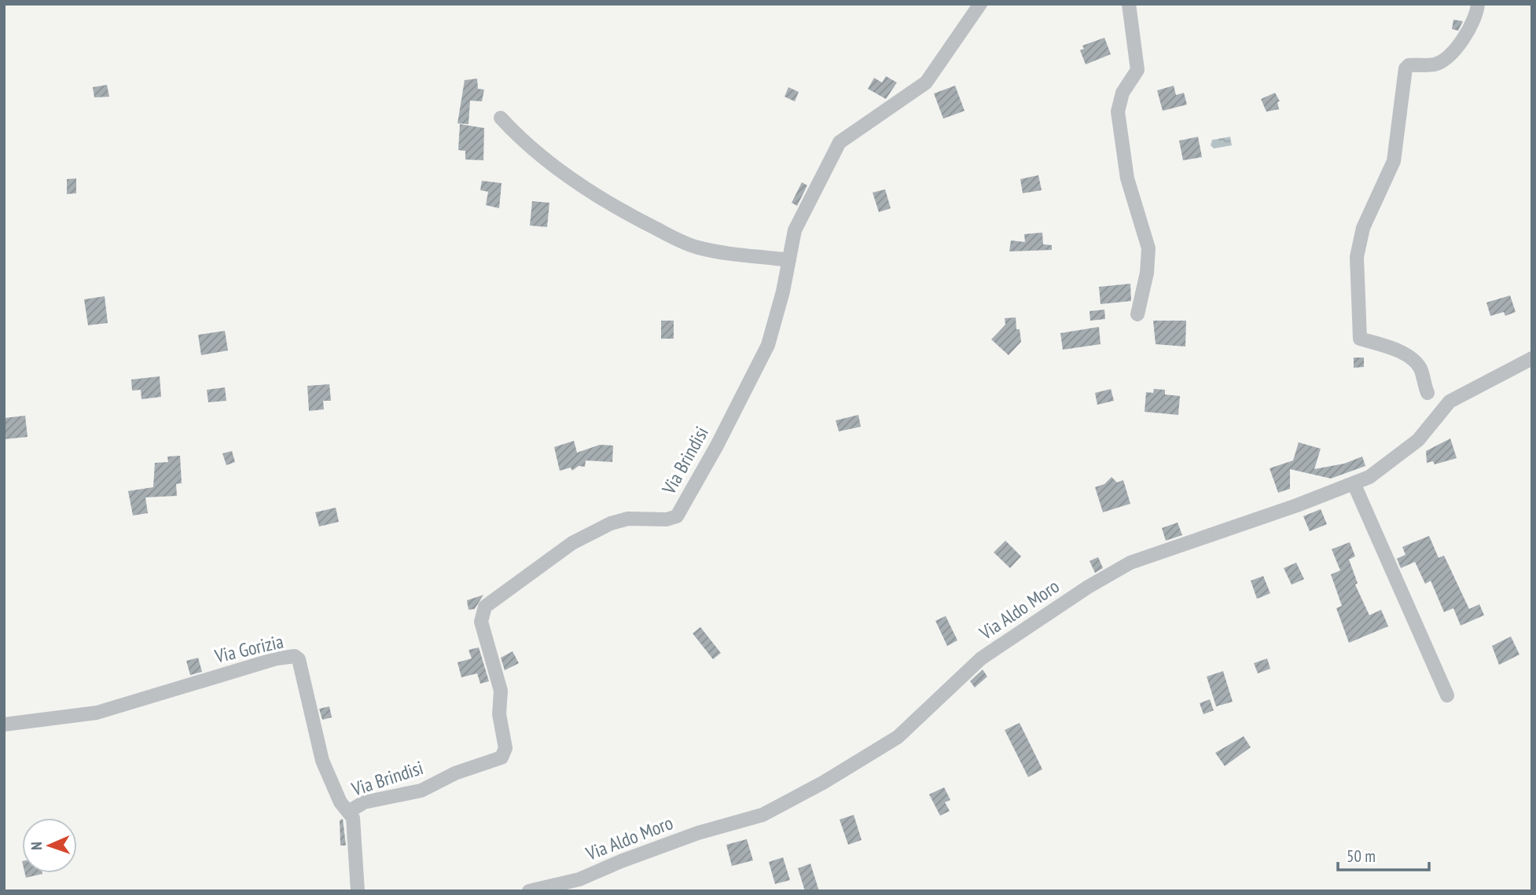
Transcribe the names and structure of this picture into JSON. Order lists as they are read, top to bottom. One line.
{"streets":{"street":["Via Brindisi","Via Aldo Moro","Via Gorizia"]},"crossings":[["Via Brindisi","Via Gorizia"]],"scale_bar":"50 m","north":"left"}
